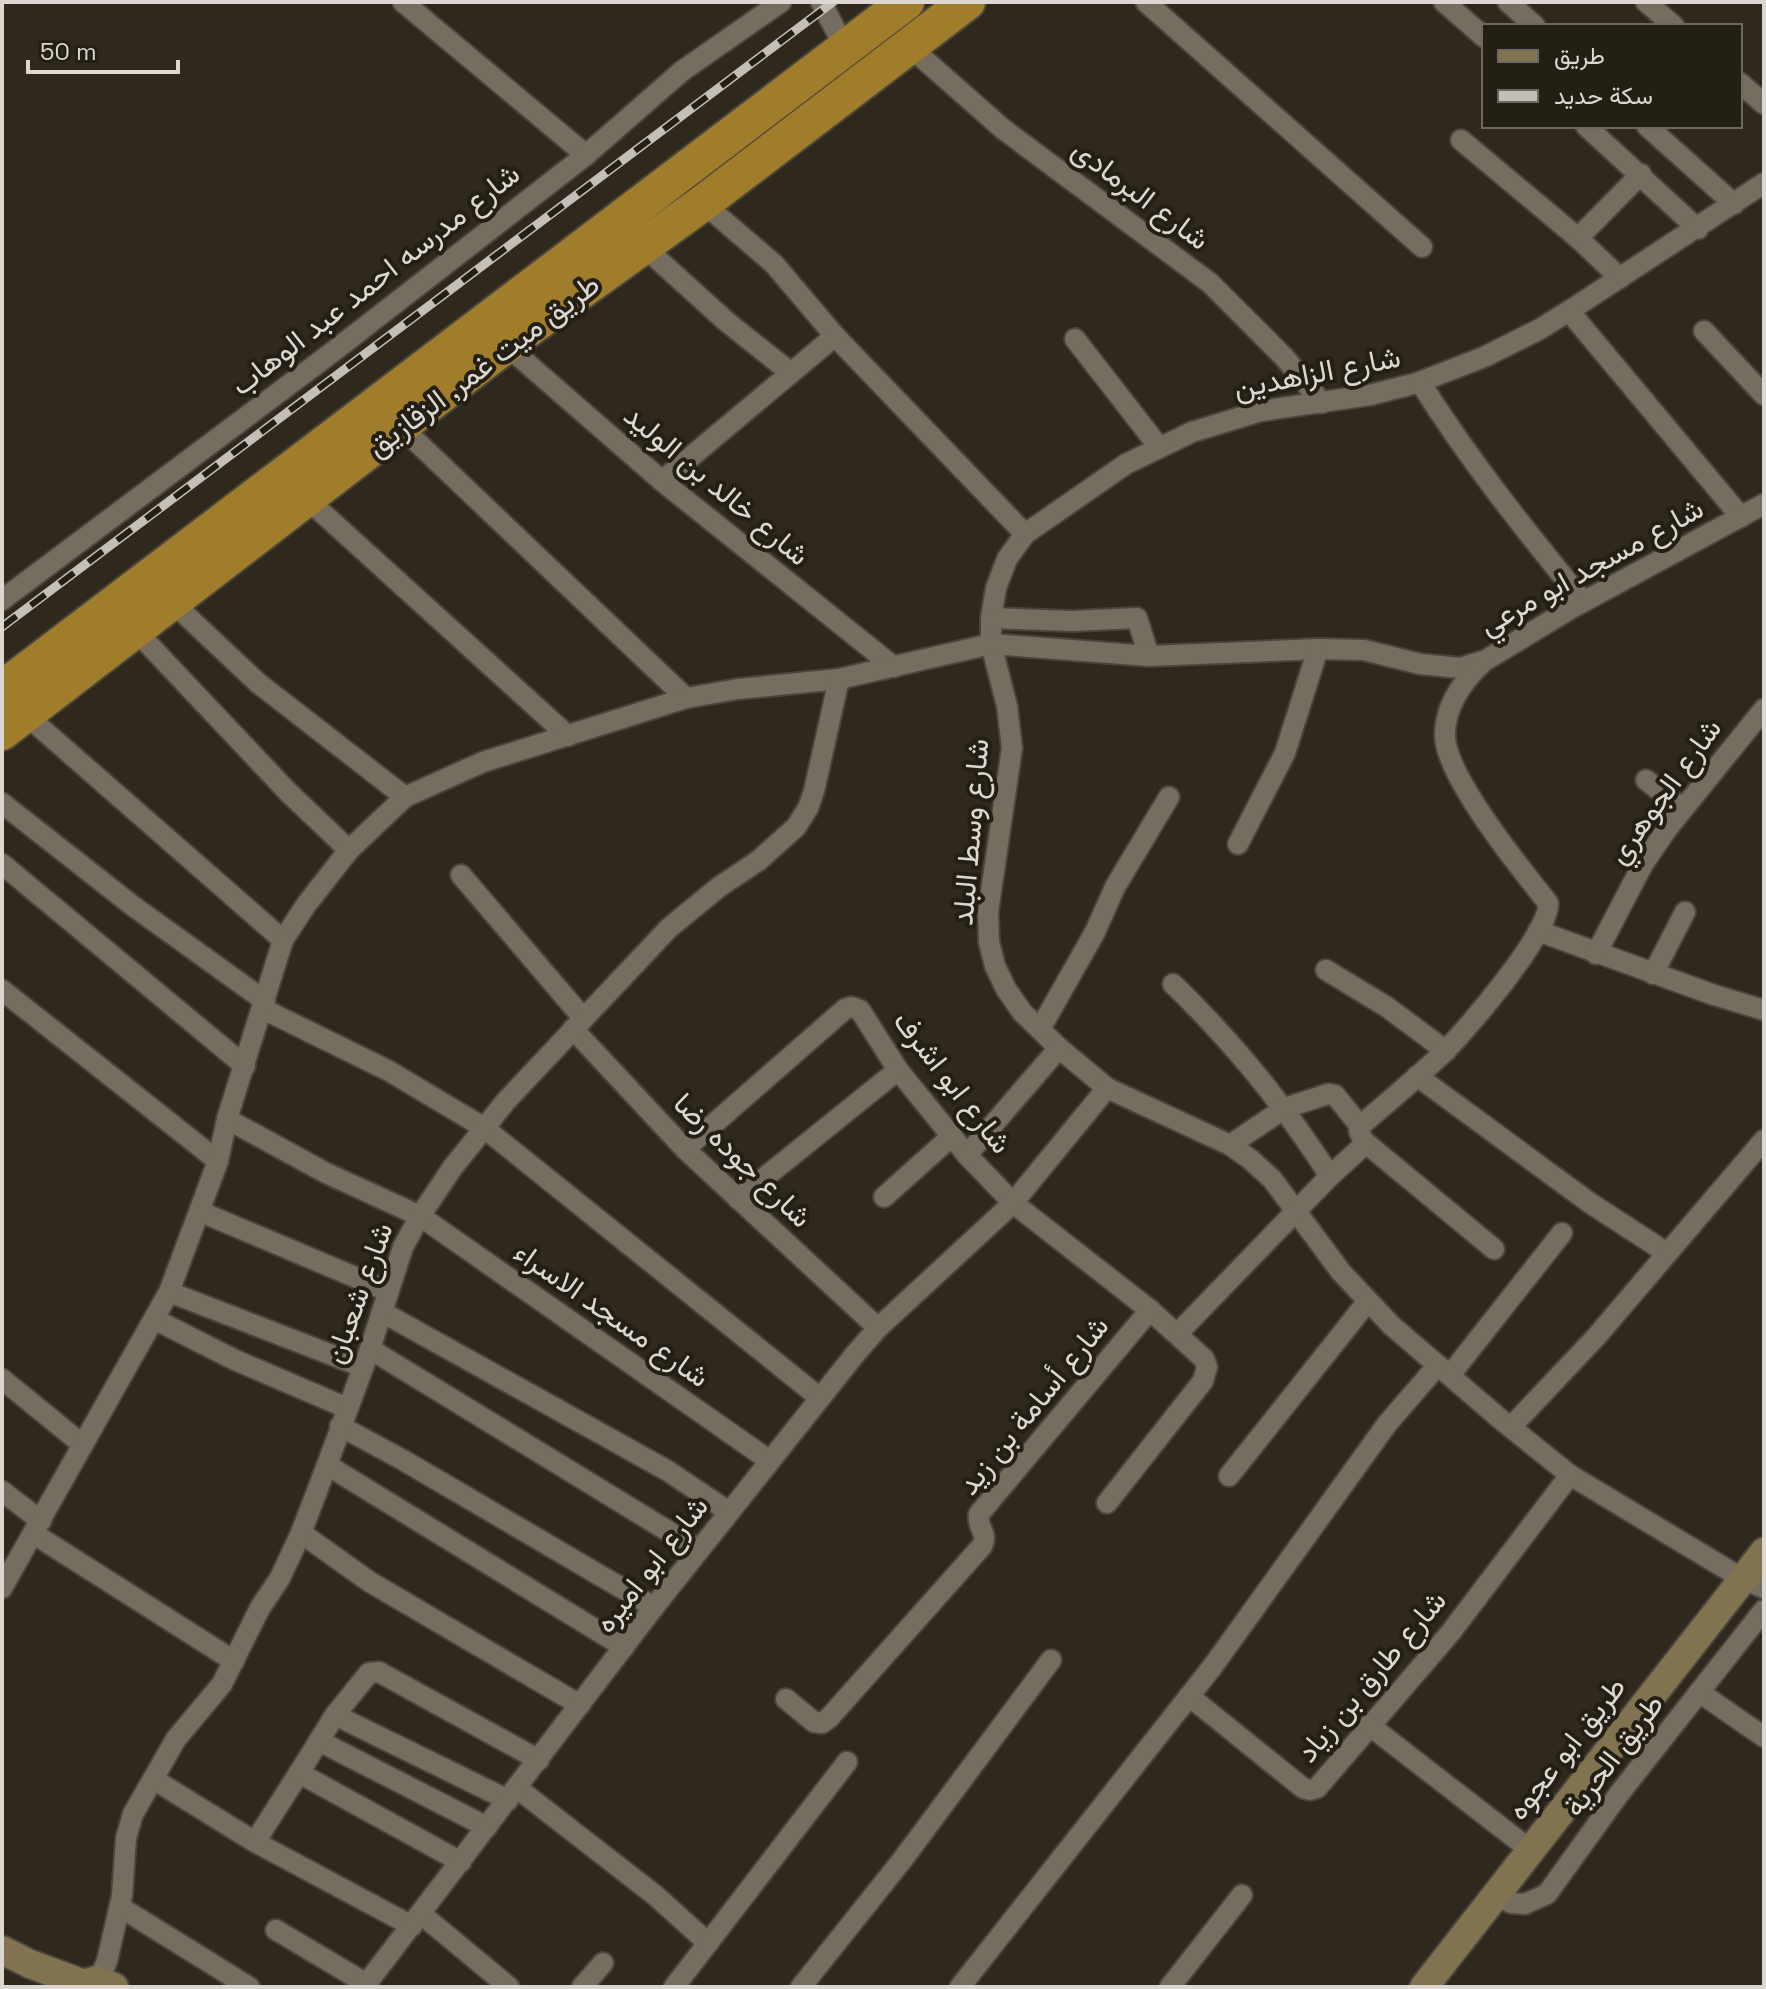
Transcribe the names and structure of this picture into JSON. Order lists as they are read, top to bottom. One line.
{"streets":{"highway":["طريق ميت غمر, الزقازيق"],"street":["شارع البرمادى","شارع مدرسه احمد عبد الوهاب","شارع الزاهدين","شارع خالد بن الوليد","شارع مسجد ابو مرعي","شارع الجوهري","شارع وسط البلد","شارع ابو اشرف","شارع جوده رضا","شارع شعبان","شارع مسجد الاسراء","شارع أسامة بن زيد","شارع ابو اميره","شارع طارق بن زياد","طريق ابو عجوه","طريق الحرية"]},"crossings":[["شارع البرمادى","طريق ميت غمر, الزقازيق"],["شارع البرمادى","شارع الزاهدين"],["طريق ميت غمر, الزقازيق","شارع خالد بن الوليد"],["شارع الزاهدين","شارع وسط البلد"],["شارع وسط البلد","شارع ابو اميره"],["شارع وسط البلد","شارع طارق بن زياد"],["شارع وسط البلد","طريق ابو عجوه"],["شارع ابو اشرف","شارع جوده رضا"],["شارع ابو اشرف","شارع أسامة بن زيد"],["شارع ابو اشرف","شارع ابو اميره"],["شارع جوده رضا","شارع شعبان"],["شارع جوده رضا","شارع ابو اميره"],["شارع شعبان","شارع مسجد الاسراء"],["شارع مسجد الاسراء","شارع ابو اميره"],["طريق ابو عجوه","طريق الحرية"]],"legend":["طريق","سكة حديد"],"scale_bar":"50 m"}
